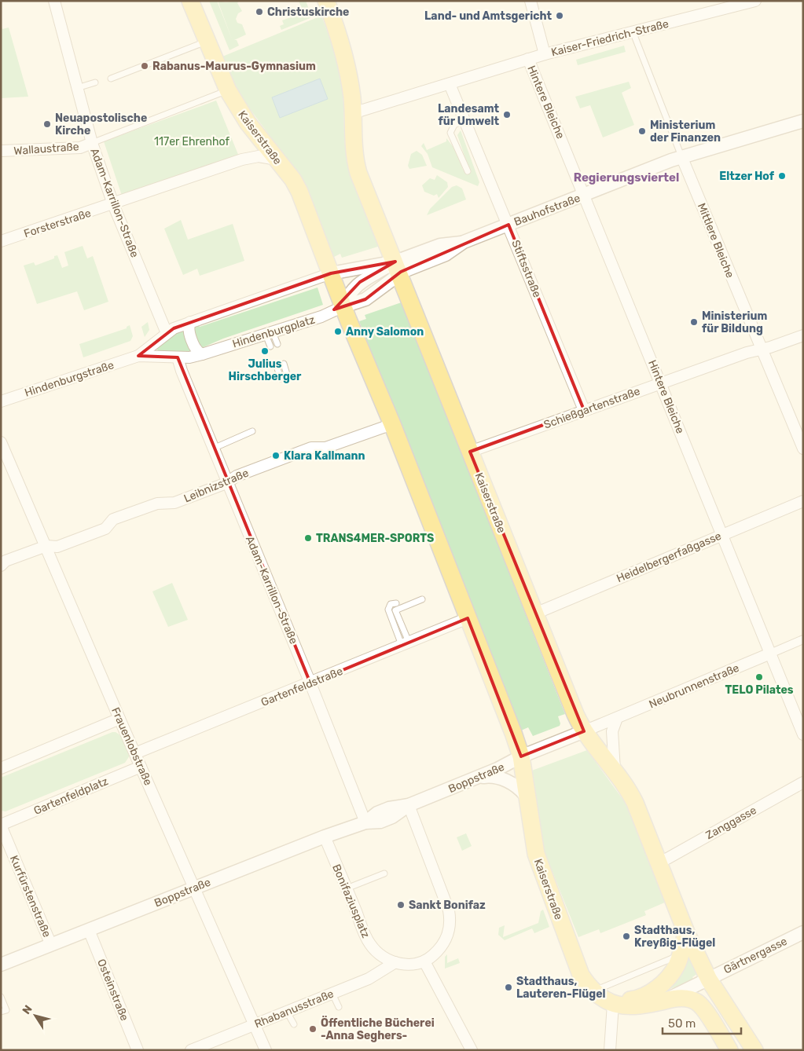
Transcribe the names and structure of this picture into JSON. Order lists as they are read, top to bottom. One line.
{"streets":{"main road":["Kaiserstraße"],"street":["Kaiser-Friedrich-Straße","Hintere Bleiche","Wallaustraße","Adam-Karrillon-Straße","Bauhofstraße","Forsterstraße","Mittlere Bleiche","Stiftsstraße","Hindenburgplatz","Hindenburgstraße","Schießgartenstraße","Leibnizstraße","Heidelbergerfaßgasse","Neubrunnenstraße","Gartenfeldstraße","Frauenlobstraße","Boppstraße","Gartenfeldplatz","Zanggasse","Kurfürstenstraße","Bonifaziusplatz","Gärtnergasse","Osteinstraße","Rhabanusstraße"]},"crossings":[["Kaiser-Friedrich-Straße","Hintere Bleiche"],["Kaiser-Friedrich-Straße","Kaiserstraße"],["Kaiser-Friedrich-Straße","Mittlere Bleiche"],["Kaiser-Friedrich-Straße","Stiftsstraße"],["Hintere Bleiche","Bauhofstraße"],["Hintere Bleiche","Schießgartenstraße"],["Hintere Bleiche","Heidelbergerfaßgasse"],["Hintere Bleiche","Neubrunnenstraße"],["Kaiserstraße","Bauhofstraße"],["Kaiserstraße","Hindenburgplatz"],["Kaiserstraße","Schießgartenstraße"],["Kaiserstraße","Leibnizstraße"],["Kaiserstraße","Heidelbergerfaßgasse"],["Kaiserstraße","Neubrunnenstraße"],["Kaiserstraße","Gartenfeldstraße"],["Kaiserstraße","Boppstraße"],["Kaiserstraße","Zanggasse"],["Kaiserstraße","Gärtnergasse"],["Wallaustraße","Adam-Karrillon-Straße"],["Adam-Karrillon-Straße","Forsterstraße"],["Adam-Karrillon-Straße","Hindenburgplatz"],["Adam-Karrillon-Straße","Leibnizstraße"],["Adam-Karrillon-Straße","Gartenfeldstraße"],["Adam-Karrillon-Straße","Boppstraße"],["Bauhofstraße","Mittlere Bleiche"],["Bauhofstraße","Stiftsstraße"],["Mittlere Bleiche","Schießgartenstraße"],["Stiftsstraße","Schießgartenstraße"],["Hindenburgplatz","Hindenburgstraße"],["Leibnizstraße","Frauenlobstraße"],["Gartenfeldstraße","Frauenlobstraße"],["Frauenlobstraße","Boppstraße"],["Frauenlobstraße","Gartenfeldplatz"],["Frauenlobstraße","Rhabanusstraße"],["Boppstraße","Kurfürstenstraße"],["Boppstraße","Bonifaziusplatz"],["Boppstraße","Osteinstraße"],["Gartenfeldplatz","Kurfürstenstraße"],["Bonifaziusplatz","Rhabanusstraße"]],"districts":["Regierungsviertel"],"parks":["117er Ehrenhof"],"places":["Christuskirche","Land- und Amtsgericht","Rabanus-Maurus-Gymnasium","Landesamt für Umwelt","Neuapostolische Kirche","Ministerium der Finanzen","Eltzer Hof","Ministerium für Bildung","Anny Salomon","Julius Hirschberger","Klara Kallmann","TRANS4MER-SPORTS","TELO Pilates","Sankt Bonifaz","Stadthaus, Kreyßig-Flügel","Stadthaus, Lauteren-Flügel","Öffentliche Bücherei -Anna Seghers-"],"scale_bar":"50 m","north":"top left"}
